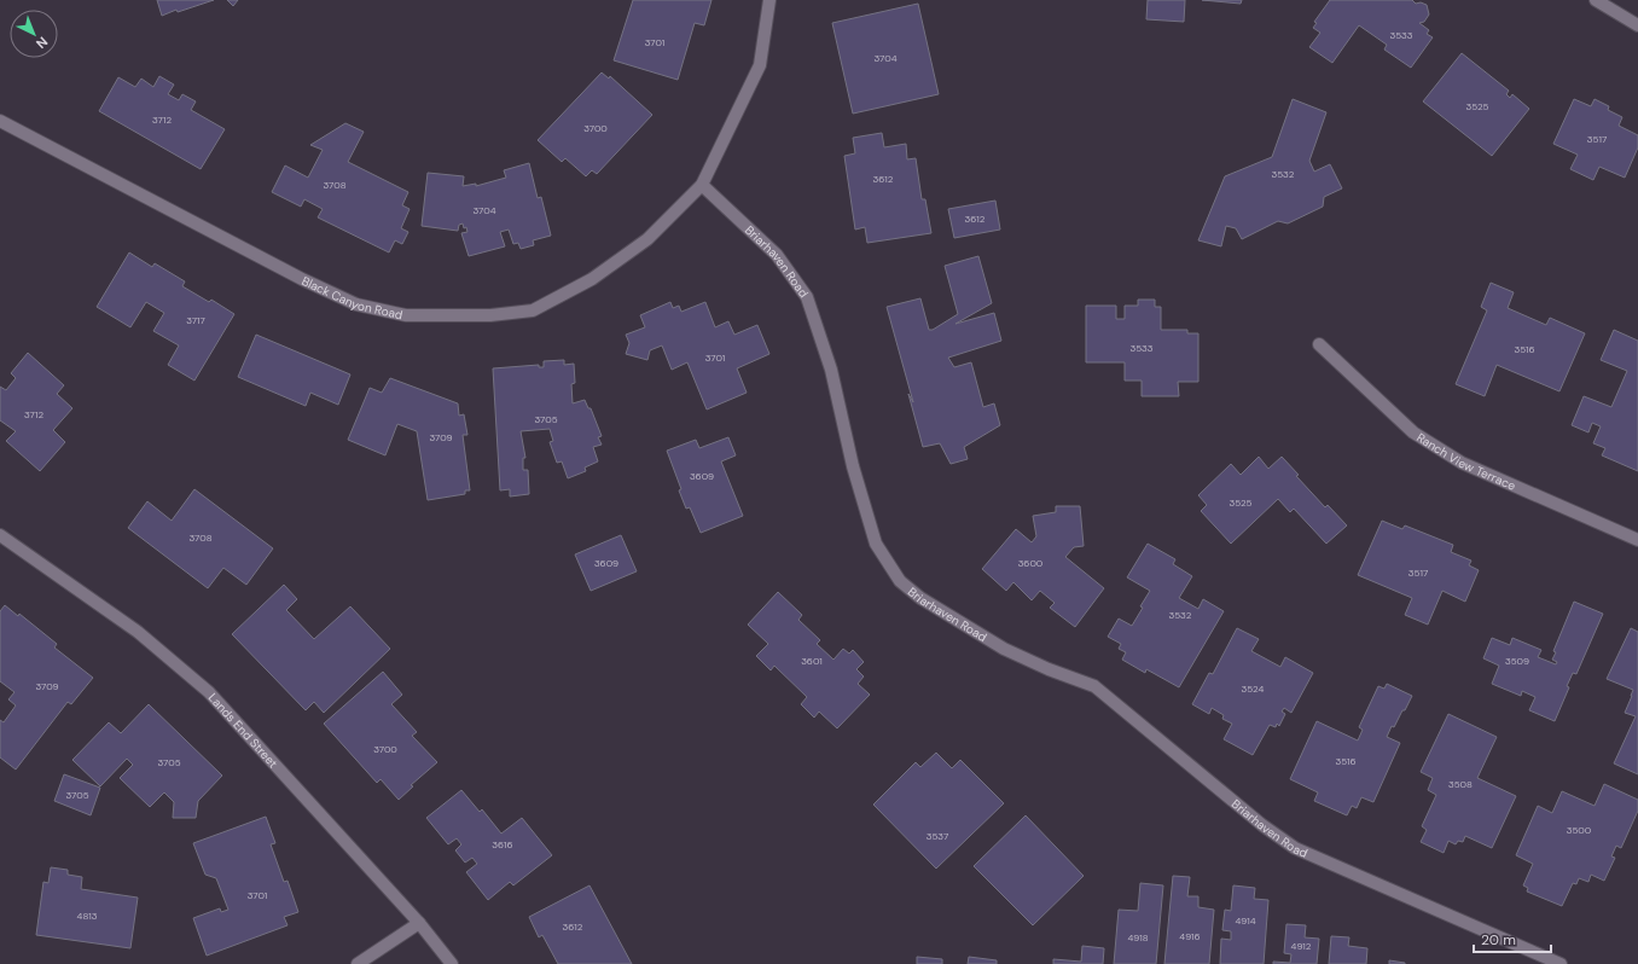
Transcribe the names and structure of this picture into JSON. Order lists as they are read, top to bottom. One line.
{"streets":{"street":["Briarhaven Road","Black Canyon Road","Ranch View Terrace","Lands End Street"]},"crossings":[["Briarhaven Road","Black Canyon Road"]],"house_numbers":["3533","3701","3704","3525","3712","3700","3517","3532","3612","3708","3704","3612","3717","3533","3516","3701","3712","3705","3709","3609","3525","3708","3609","3600","3517","3532","3601","3509","3709","3524","3700","3516","3705","3508","3705","3500","3537","3616","3701","4813","4914","3612","4916","4918","4912"],"scale_bar":"20 m","north":"bottom right"}
